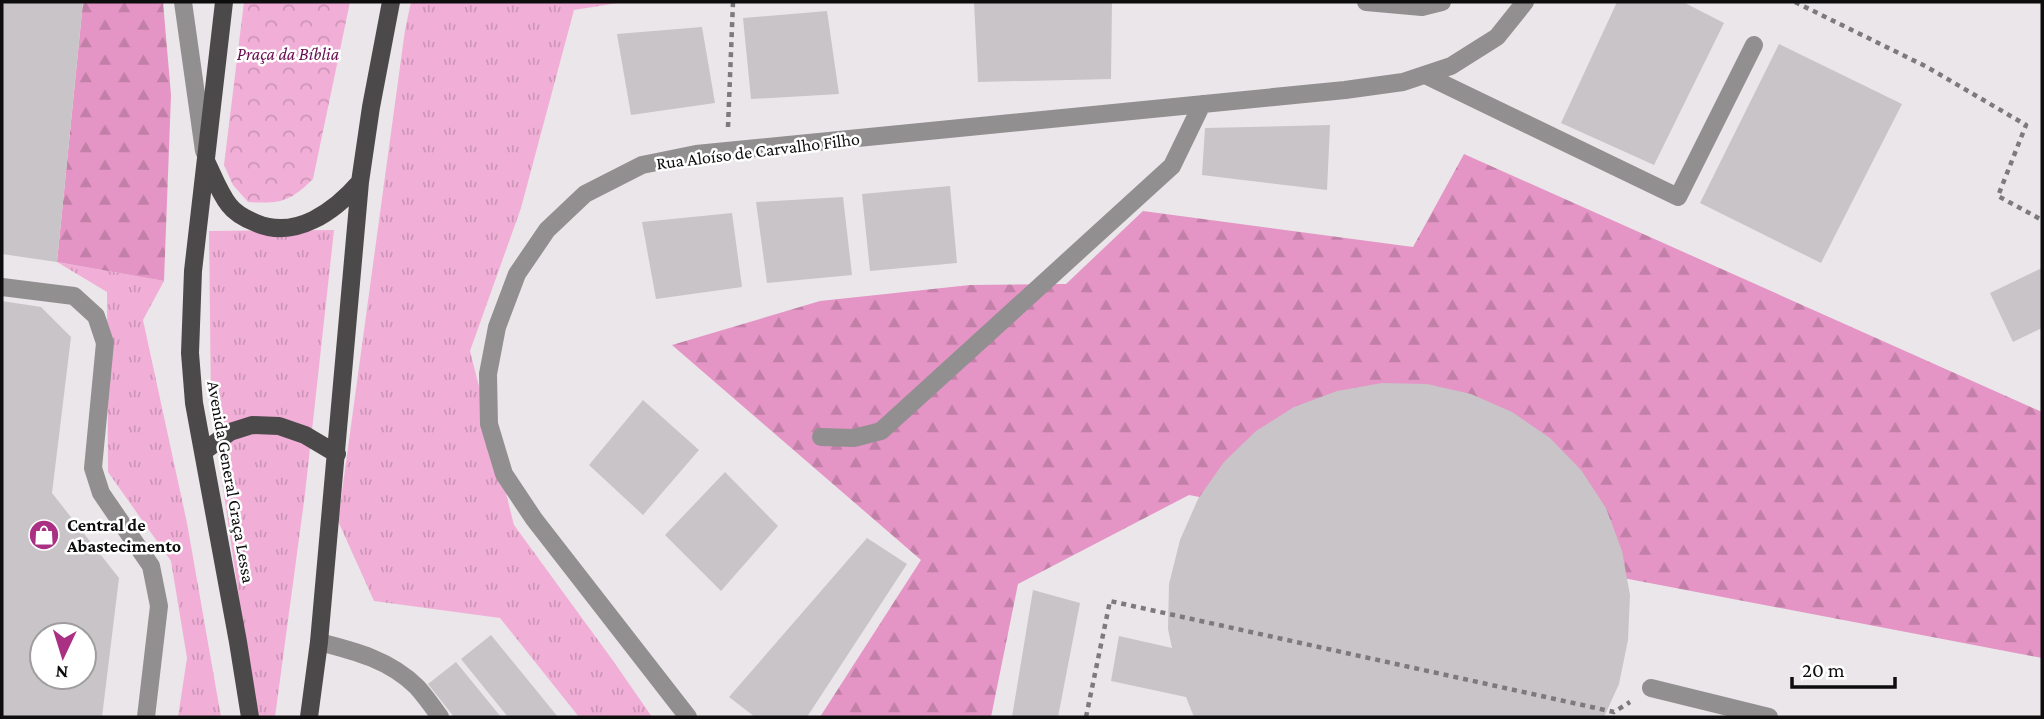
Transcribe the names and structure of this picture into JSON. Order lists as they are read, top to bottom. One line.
{"streets":{"main road":["Avenida General Graça Lessa"],"street":["Rua Aloíso de Carvalho Filho"]},"parks":["Praça da Bíblia"],"places":{"shop":["Central de Abastecimento"]},"scale_bar":"20 m","north":"bottom"}
